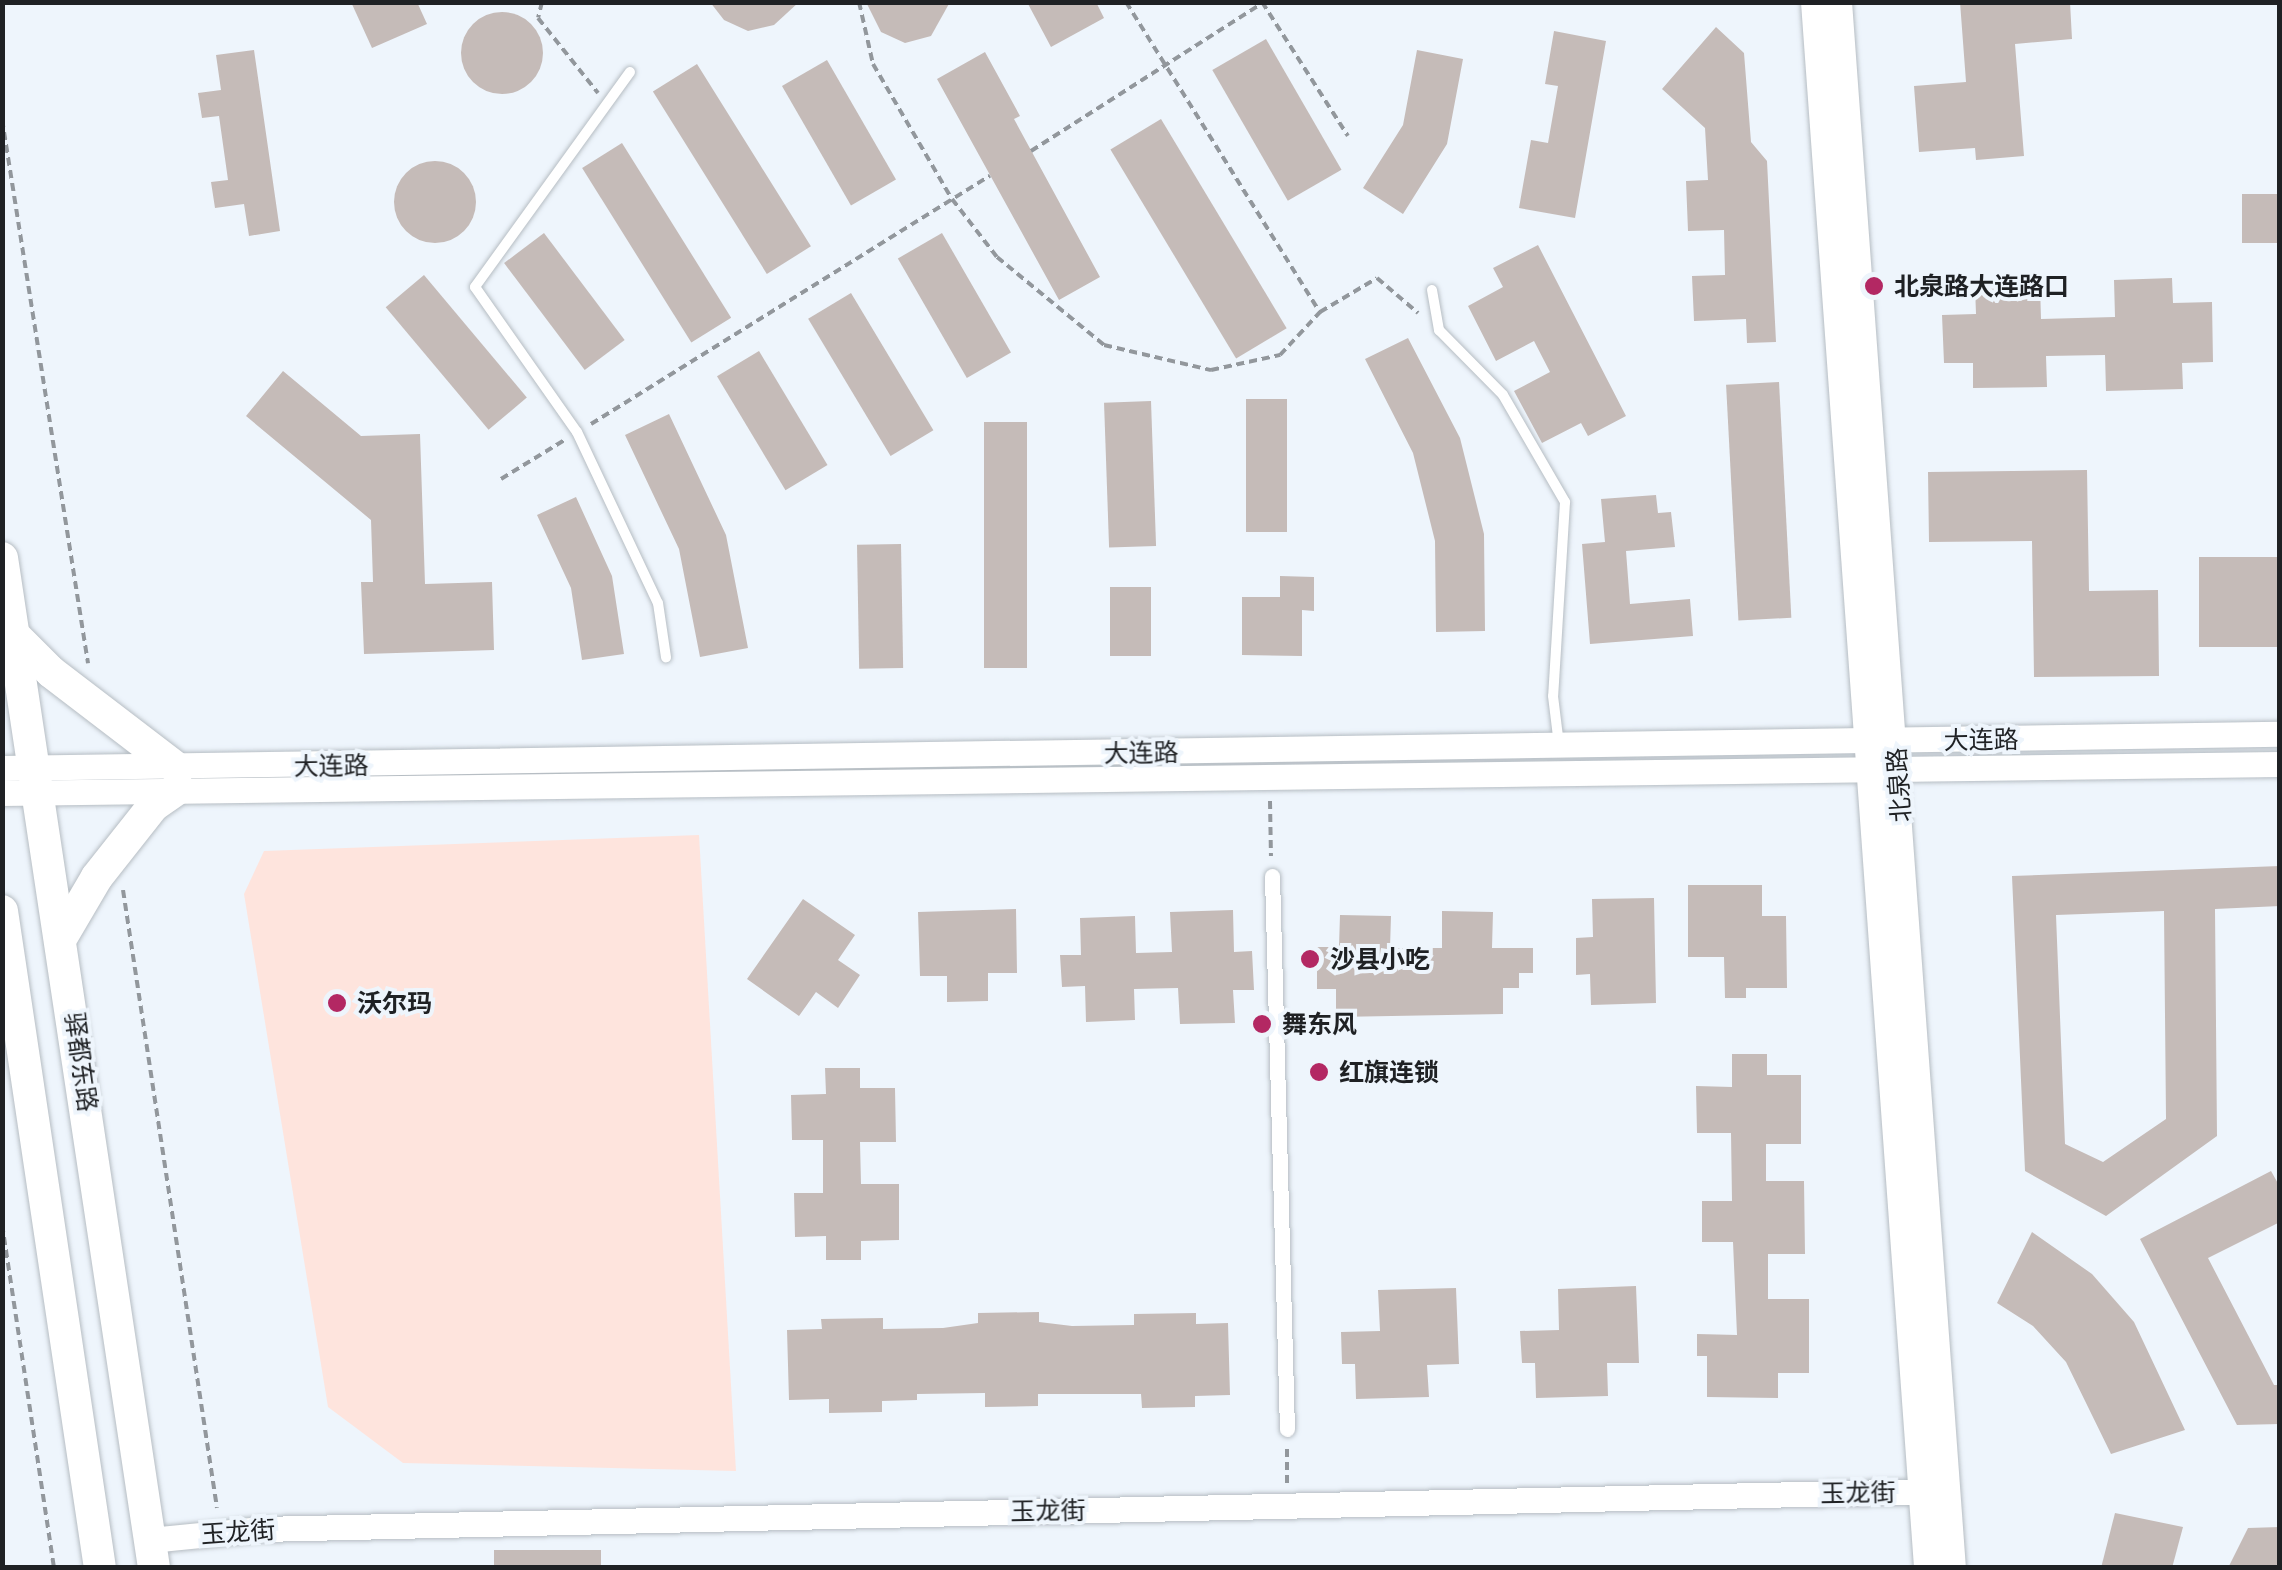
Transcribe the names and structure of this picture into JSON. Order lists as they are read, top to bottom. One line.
{"streets":{"highway":["驿都东路"],"main road":["北泉路"],"street":["大连路","玉龙街"]},"crossings":[["大连路","北泉路"],["大连路","驿都东路"],["北泉路","玉龙街"],["驿都东路","玉龙街"]],"places":["北泉路大连路口","沙县小吃","沃尔玛","舞东风","红旗连锁"]}
